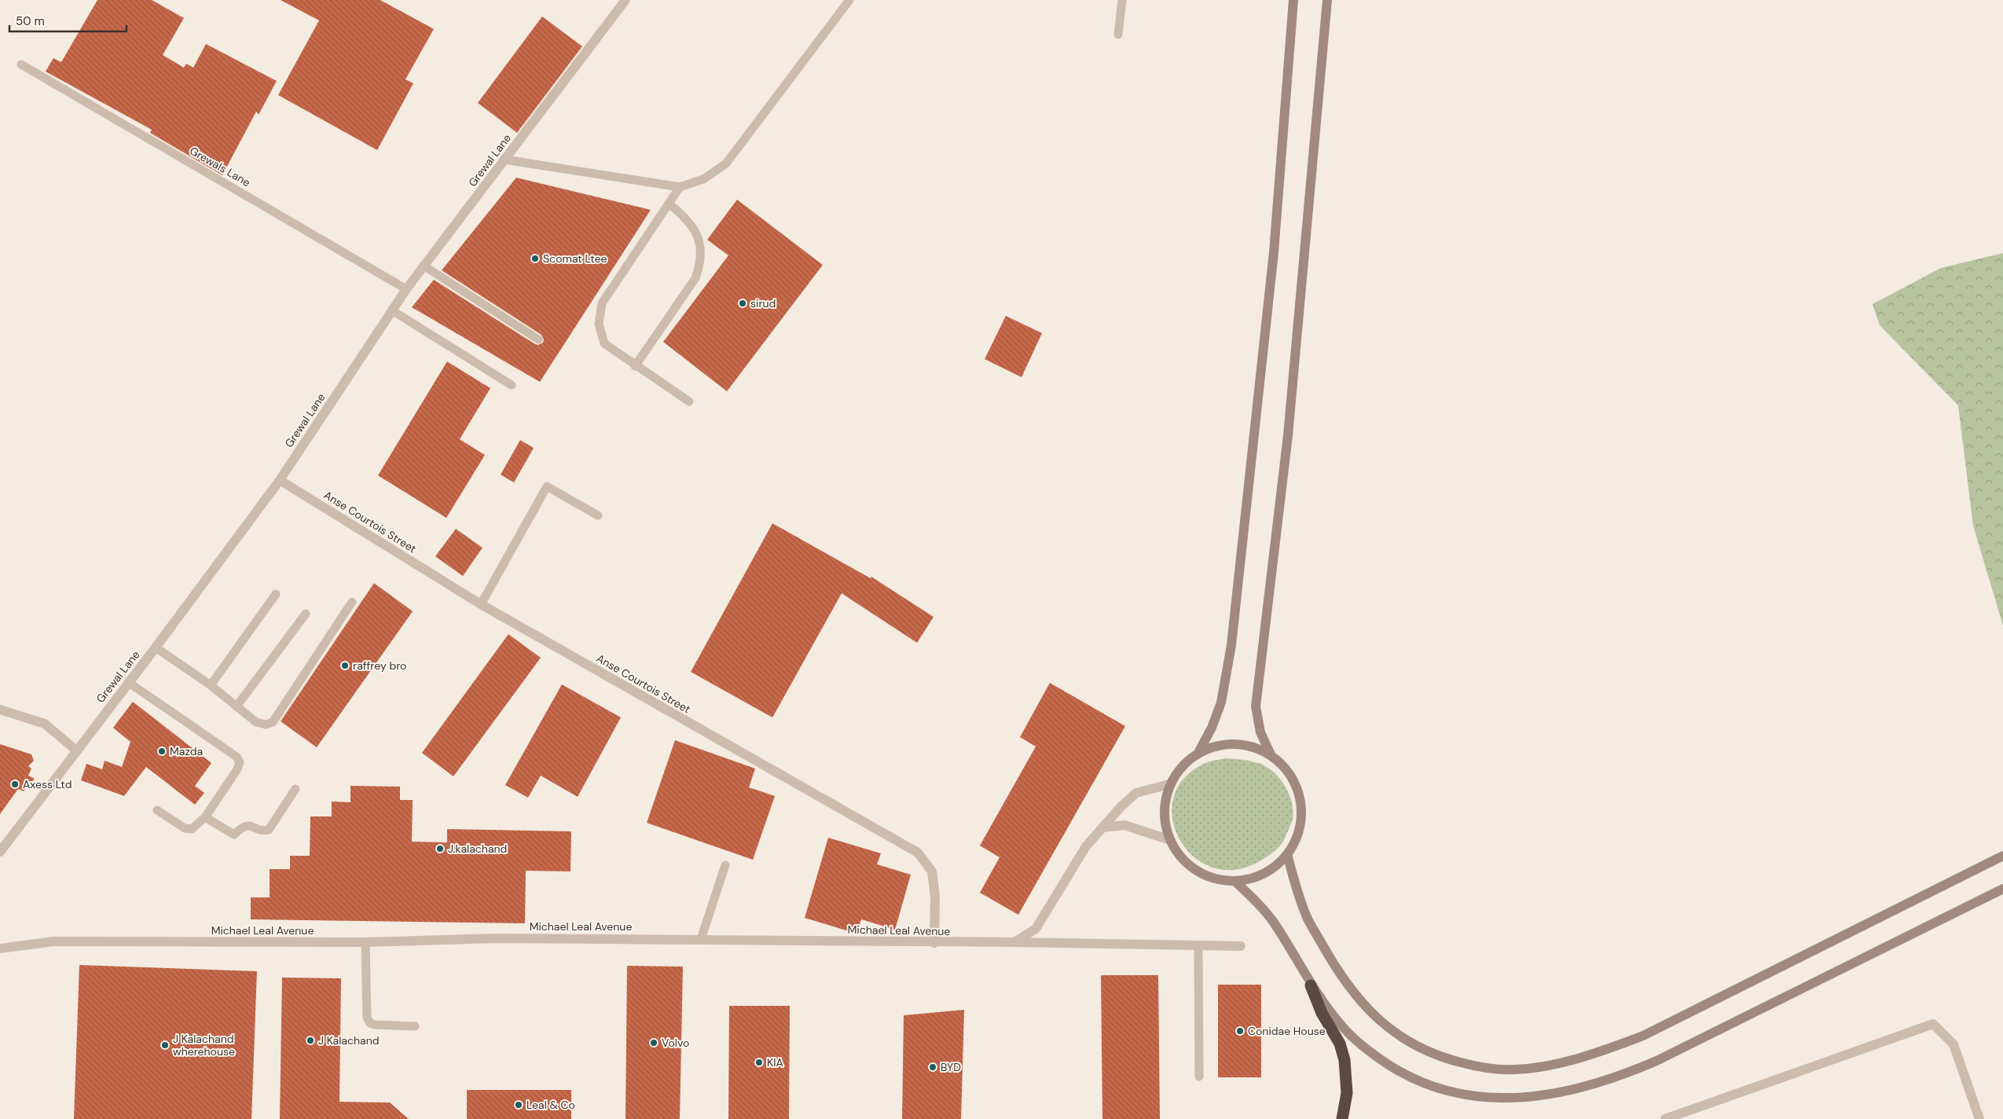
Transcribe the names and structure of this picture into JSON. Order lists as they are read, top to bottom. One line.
{"streets":{"street":["Grewal Lane","Anse Courtois Street","Michael Leal Avenue"],"lane":["Grewals Lane"]},"crossings":[["Grewal Lane","Grewals Lane"],["Grewal Lane","Anse Courtois Street"],["Anse Courtois Street","Michael Leal Avenue"]],"places":["Scomat Ltee","sirud","raffrey bro","Mazda","Axess Ltd","J.kalachand","Conidae House","J Kalachand","Volvo","J Kalachand wherehouse","KIA","BYD","Leal & Co"],"scale_bar":"50 m"}
